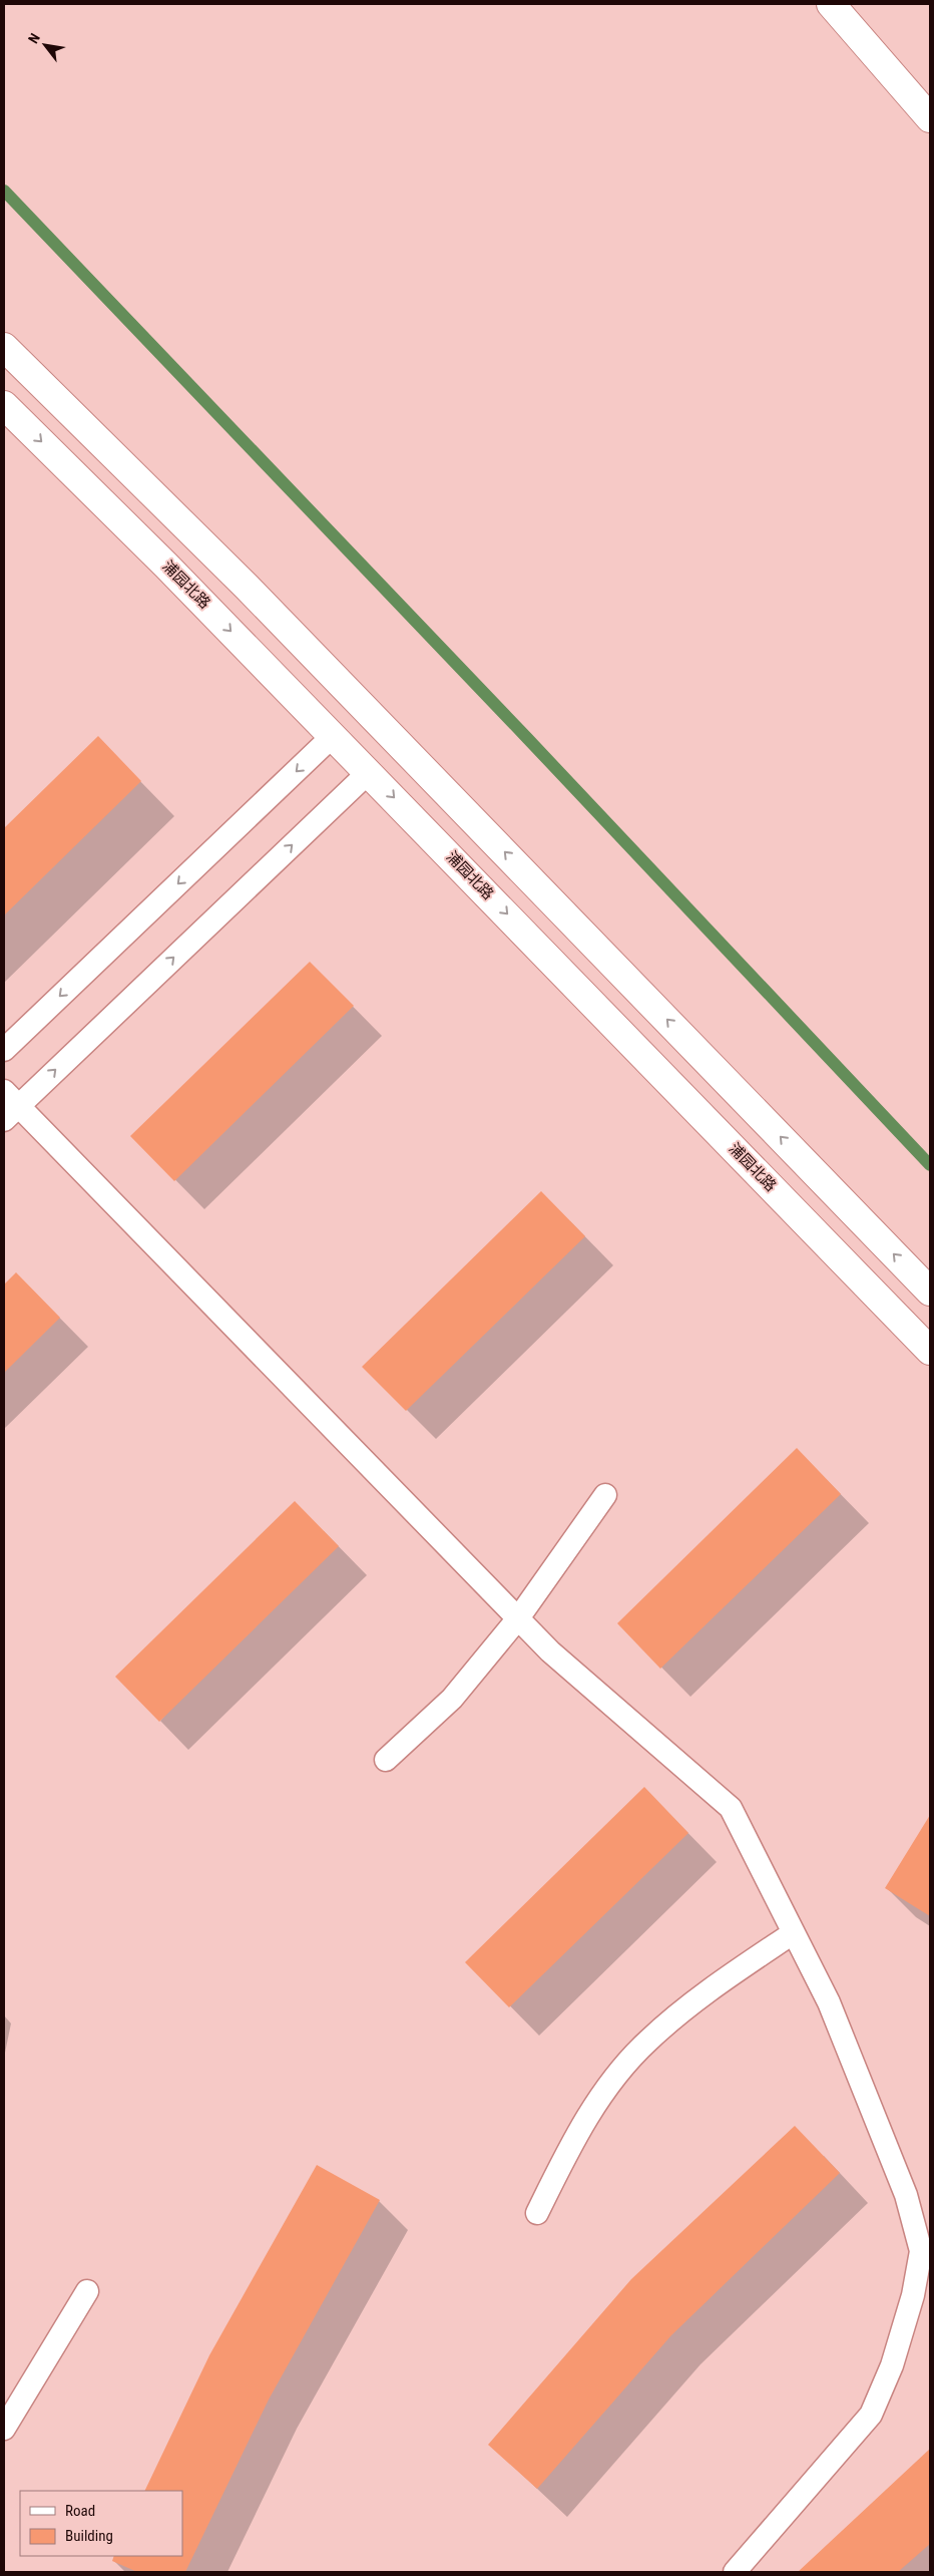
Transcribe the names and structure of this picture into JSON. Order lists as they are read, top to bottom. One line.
{"streets":{"street":["浦园北路"]},"legend":["Road","Building"],"north":"top left"}
